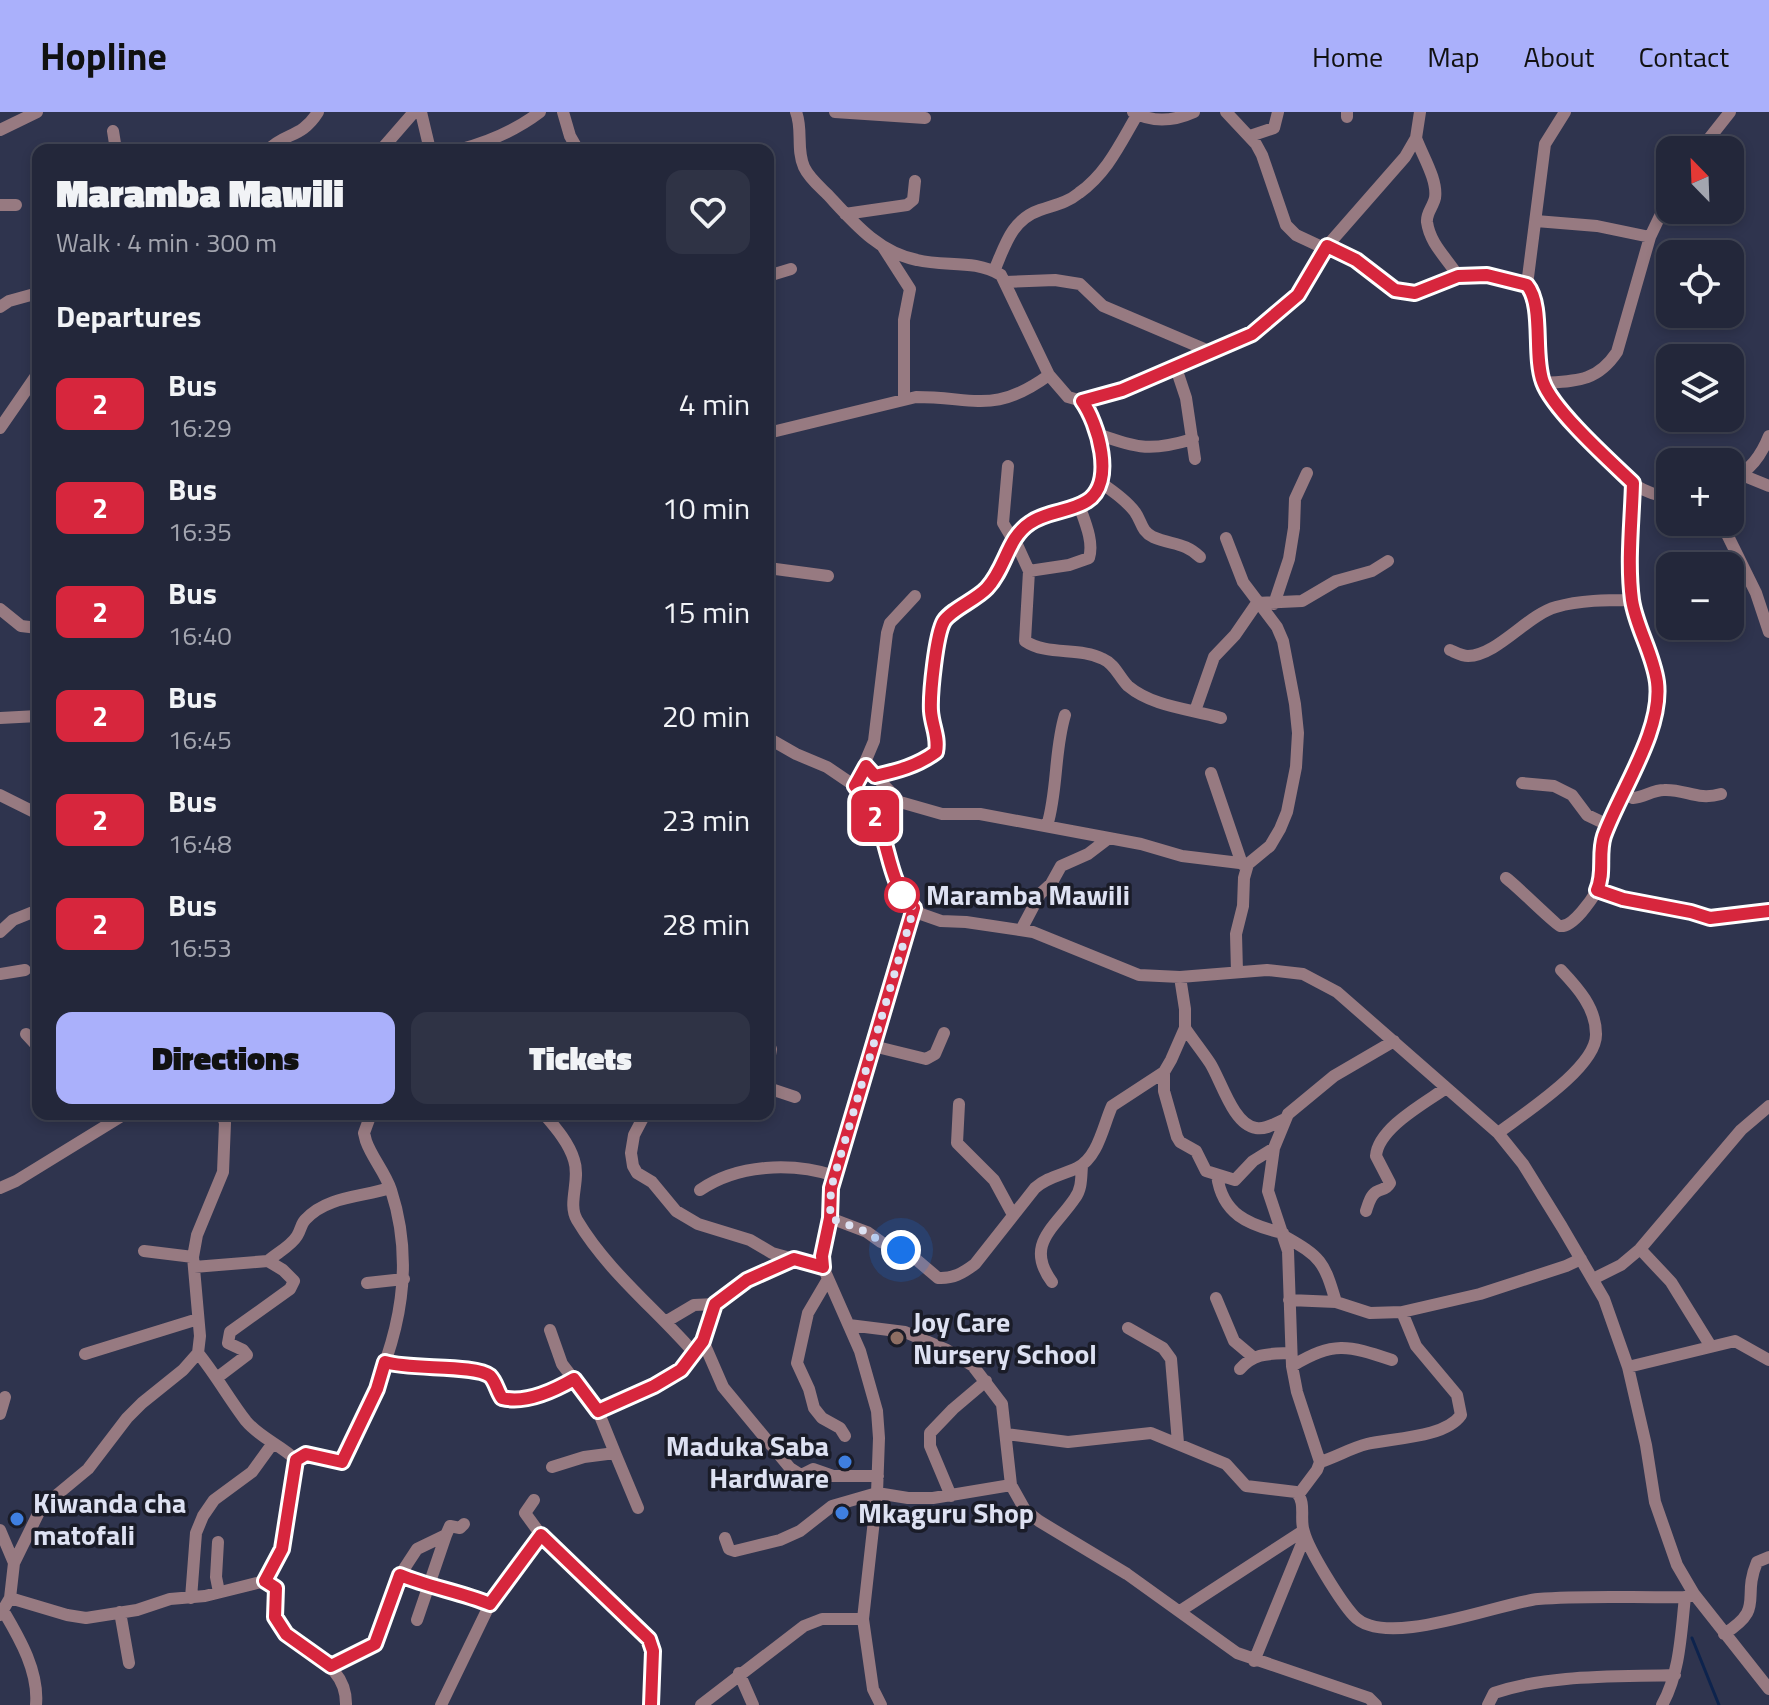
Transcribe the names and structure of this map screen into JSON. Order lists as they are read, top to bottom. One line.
{"places":["Maramba Mawili","Joy Care Nursery School","Maduka Saba Hardware","Mkaguru Shop","Kiwanda cha matofali"],"lines":["bus line 2"],"north":"top left","page":{"header":"Hopline","nav":["Home","Map","About","Contact"],"on_map":"2","map_buttons":["+","−"],"heading":[["Maramba Mawili","Walk · 4 min · 300 m"],"Departures"],"list":[{"mark":"2","name":"Bus","note":"16:29","value":"4 min"},{"mark":"2","name":"Bus","note":"16:35","value":"10 min"},{"mark":"2","name":"Bus","note":"16:40","value":"15 min"},{"mark":"2","name":"Bus","note":"16:45","value":"20 min"},{"mark":"2","name":"Bus","note":"16:48","value":"23 min"},{"mark":"2","name":"Bus","note":"16:53","value":"28 min"}],"buttons":["Directions","Tickets"]}}
